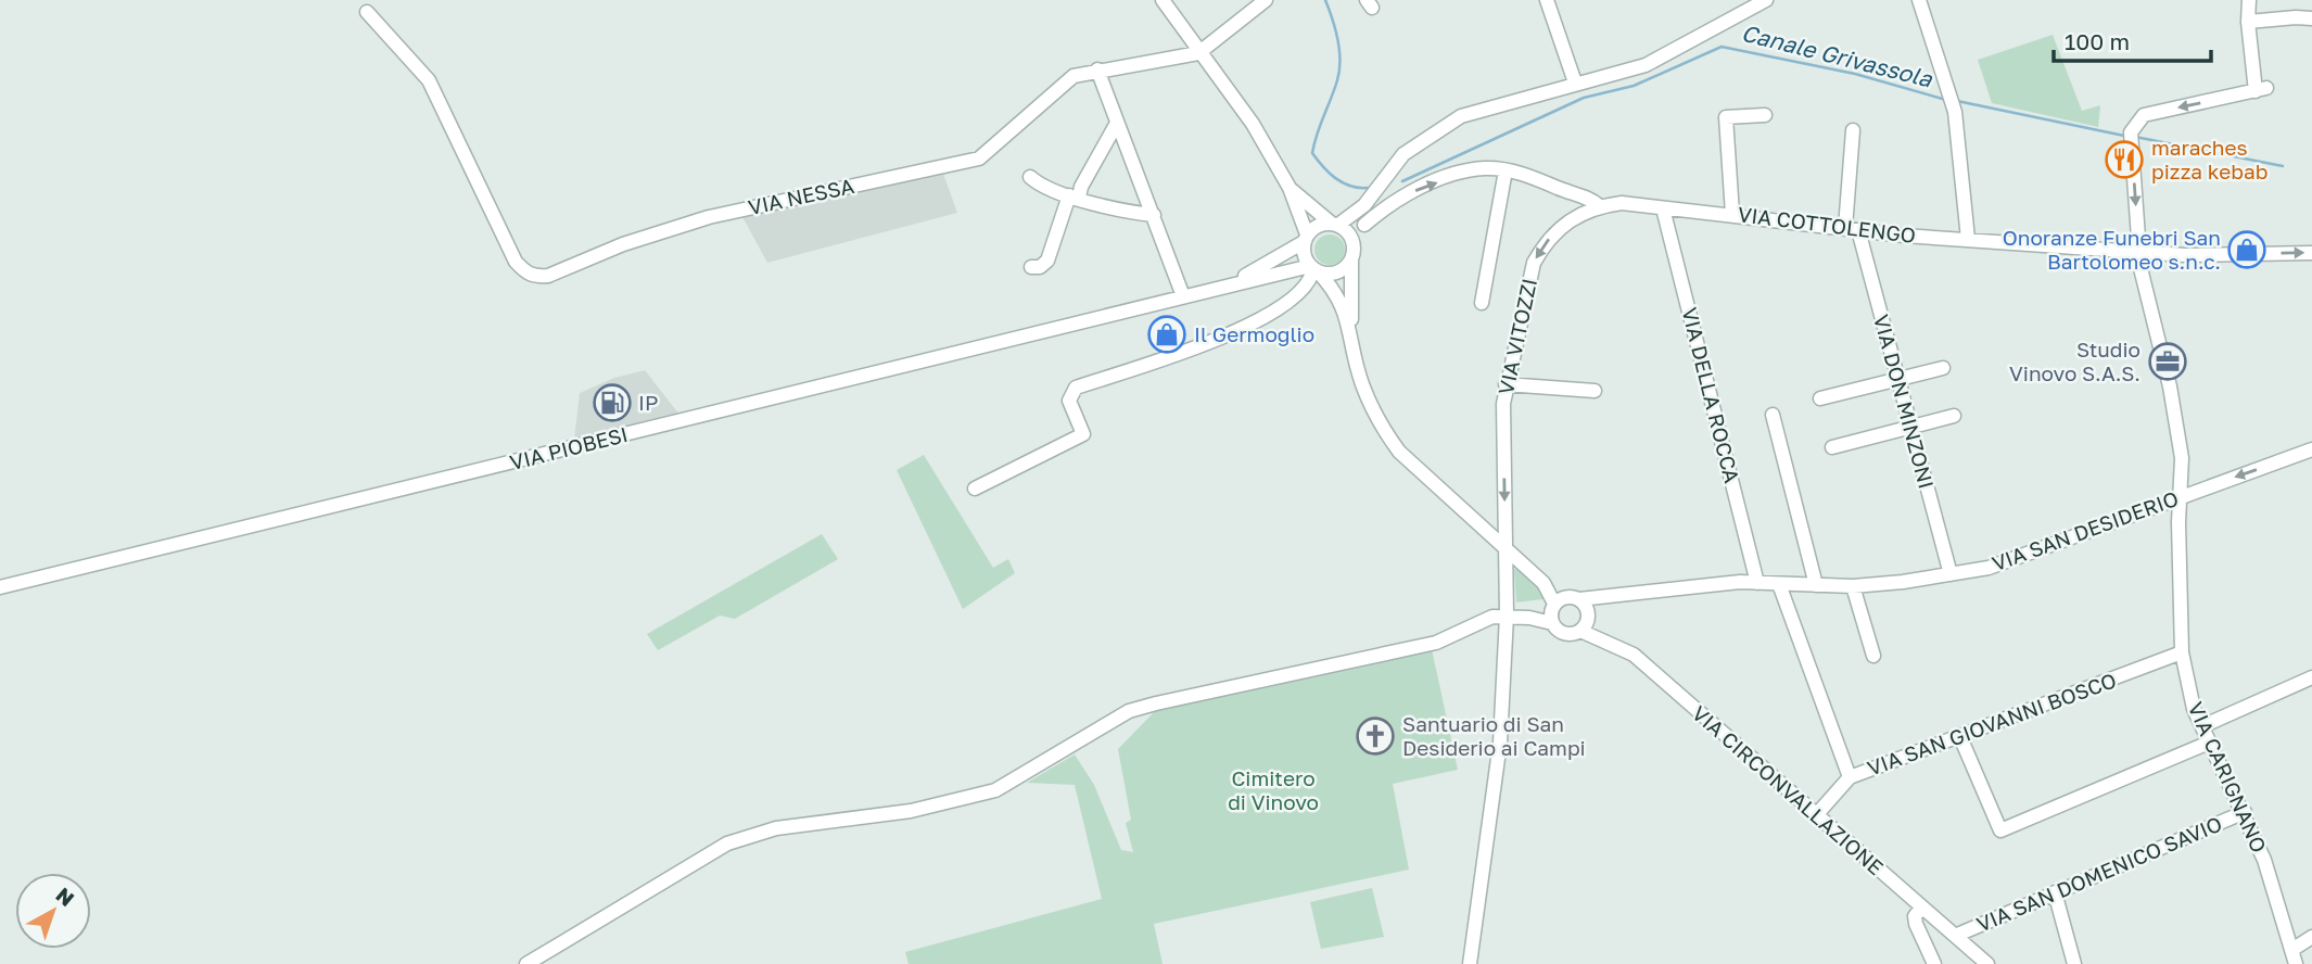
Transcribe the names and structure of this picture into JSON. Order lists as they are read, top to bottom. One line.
{"streets":{"street":["VIA NESSA","VIA COTTOLENGO","VIA VITOZZI","VIA DELLA ROCCA","VIA DON MINZONI","VIA PIOBESI","VIA SAN DESIDERIO","VIA SAN GIOVANNI BOSCO","VIA CARIGNANO","VIA CIRCONVALLAZIONE","VIA SAN DOMENICO SAVIO"]},"crossings":[["VIA COTTOLENGO","VIA VITOZZI"],["VIA COTTOLENGO","VIA DELLA ROCCA"],["VIA COTTOLENGO","VIA DON MINZONI"],["VIA COTTOLENGO","VIA CARIGNANO"],["VIA DELLA ROCCA","VIA SAN DESIDERIO"],["VIA DON MINZONI","VIA SAN DESIDERIO"],["VIA SAN DESIDERIO","VIA CARIGNANO"],["VIA SAN GIOVANNI BOSCO","VIA CARIGNANO"],["VIA SAN GIOVANNI BOSCO","VIA CIRCONVALLAZIONE"],["VIA CARIGNANO","VIA SAN DOMENICO SAVIO"],["VIA CIRCONVALLAZIONE","VIA SAN DOMENICO SAVIO"]],"water":["Canale Grivassola"],"parks":["Cimitero di Vinovo"],"places":{"restaurant":["maraches pizza kebab"],"shop":["Onoranze Funebri San Bartolomeo s.n.c.","Il Germoglio"],"office":["Studio Vinovo S.A.S."],"fuel station":["IP"],"church":["Santuario di San Desiderio ai Campi"]},"scale_bar":"100 m","north":"top right"}
